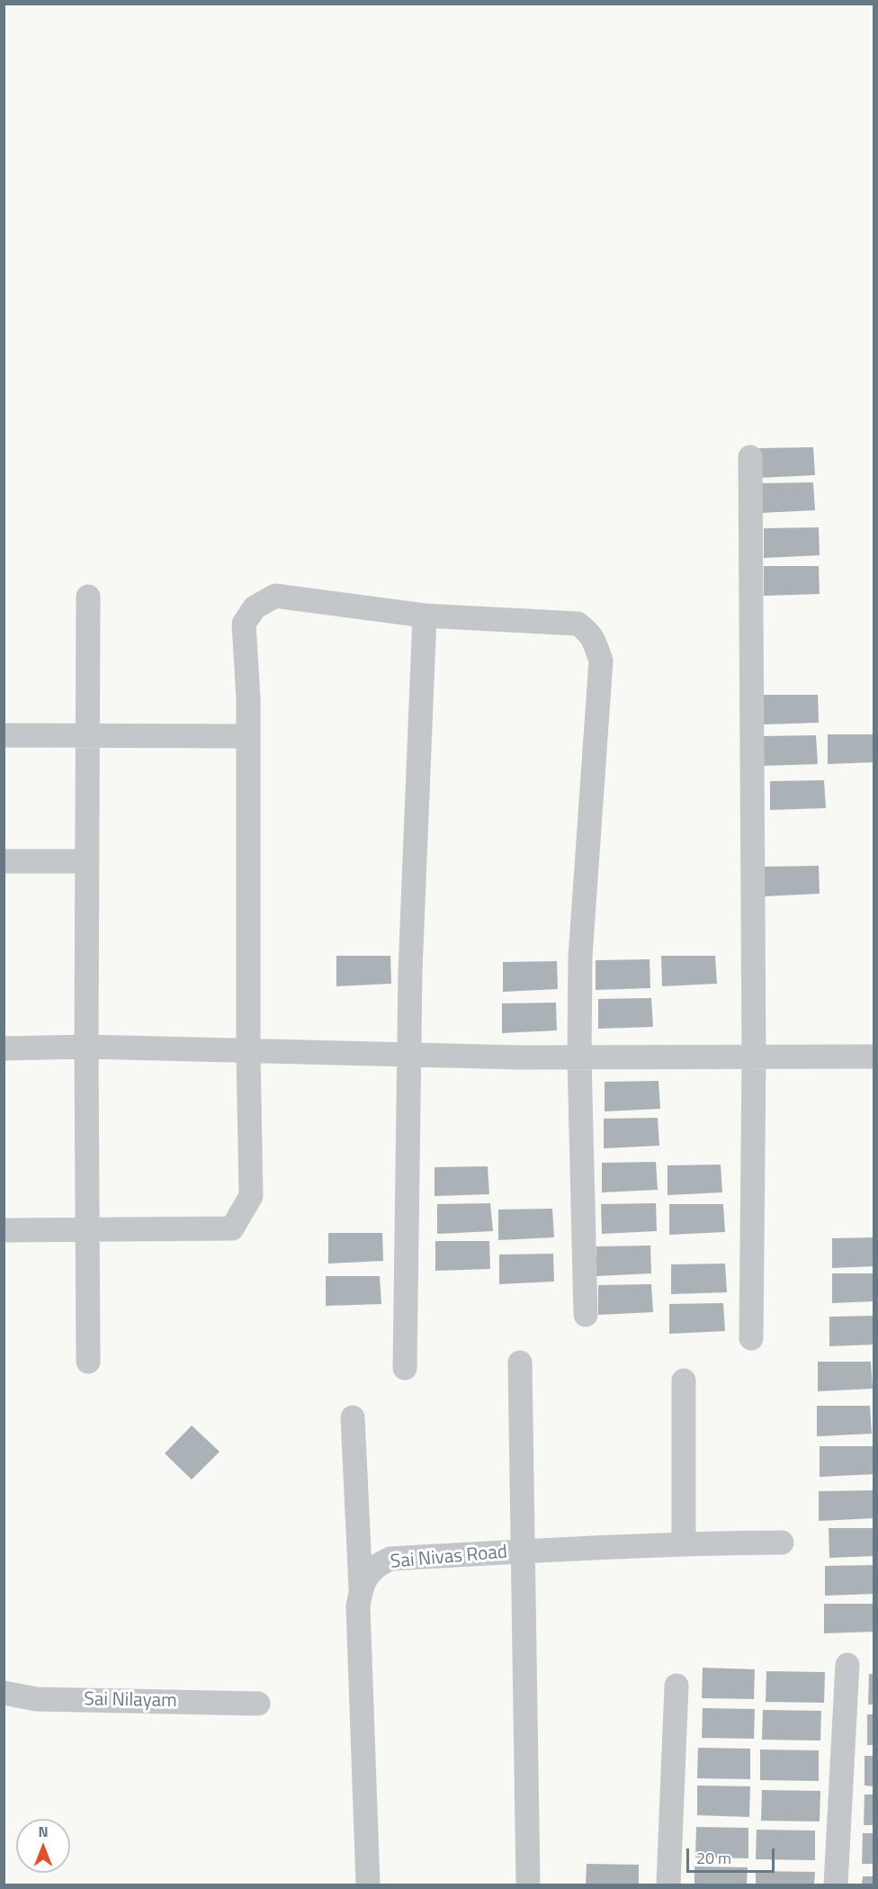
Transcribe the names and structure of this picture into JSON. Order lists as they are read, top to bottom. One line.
{"streets":{"street":["Sai Nivas Road","Sai Nilayam"]},"scale_bar":"20 m","north":"top"}
